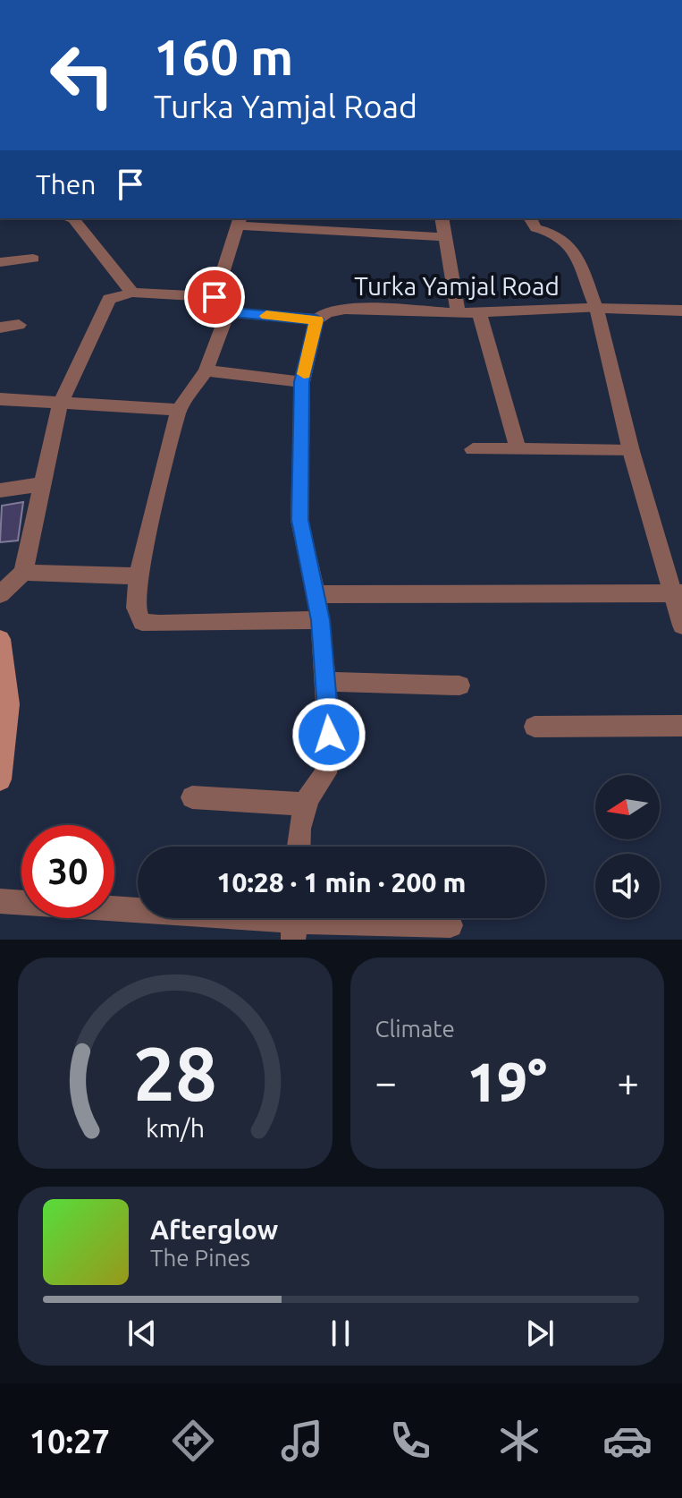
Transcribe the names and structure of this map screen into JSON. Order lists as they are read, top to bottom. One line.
{"streets":{"street":["Turka Yamjal Road"]},"north":"left","page":{"turn":["160 m","Turka Yamjal Road"],"then":"Then","limit":"30","trip":"10:28 · 1 min · 200 m","tile":"Climate","heat":["−","19°","+"],"song":["Afterglow","The Pines"],"tabs":"10:27","gauge":["28","km/h"]}}
